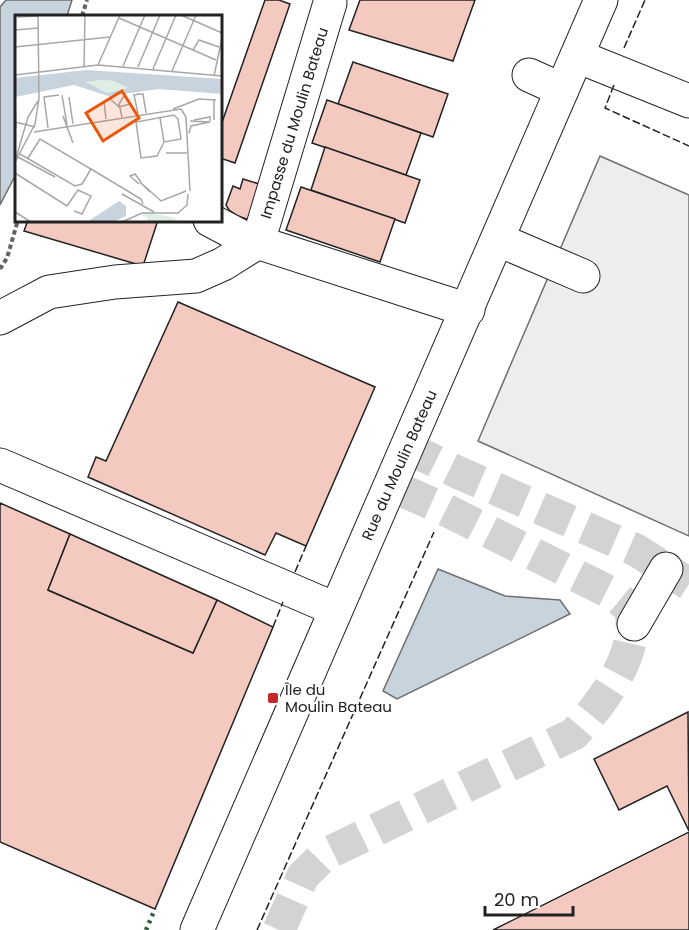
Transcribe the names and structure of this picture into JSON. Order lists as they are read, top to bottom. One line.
{"streets":{"street":["Impasse du Moulin Bateau","Rue du Moulin Bateau"]},"places":{"transit":["Île du Moulin Bateau"]},"scale_bar":"20 m"}
